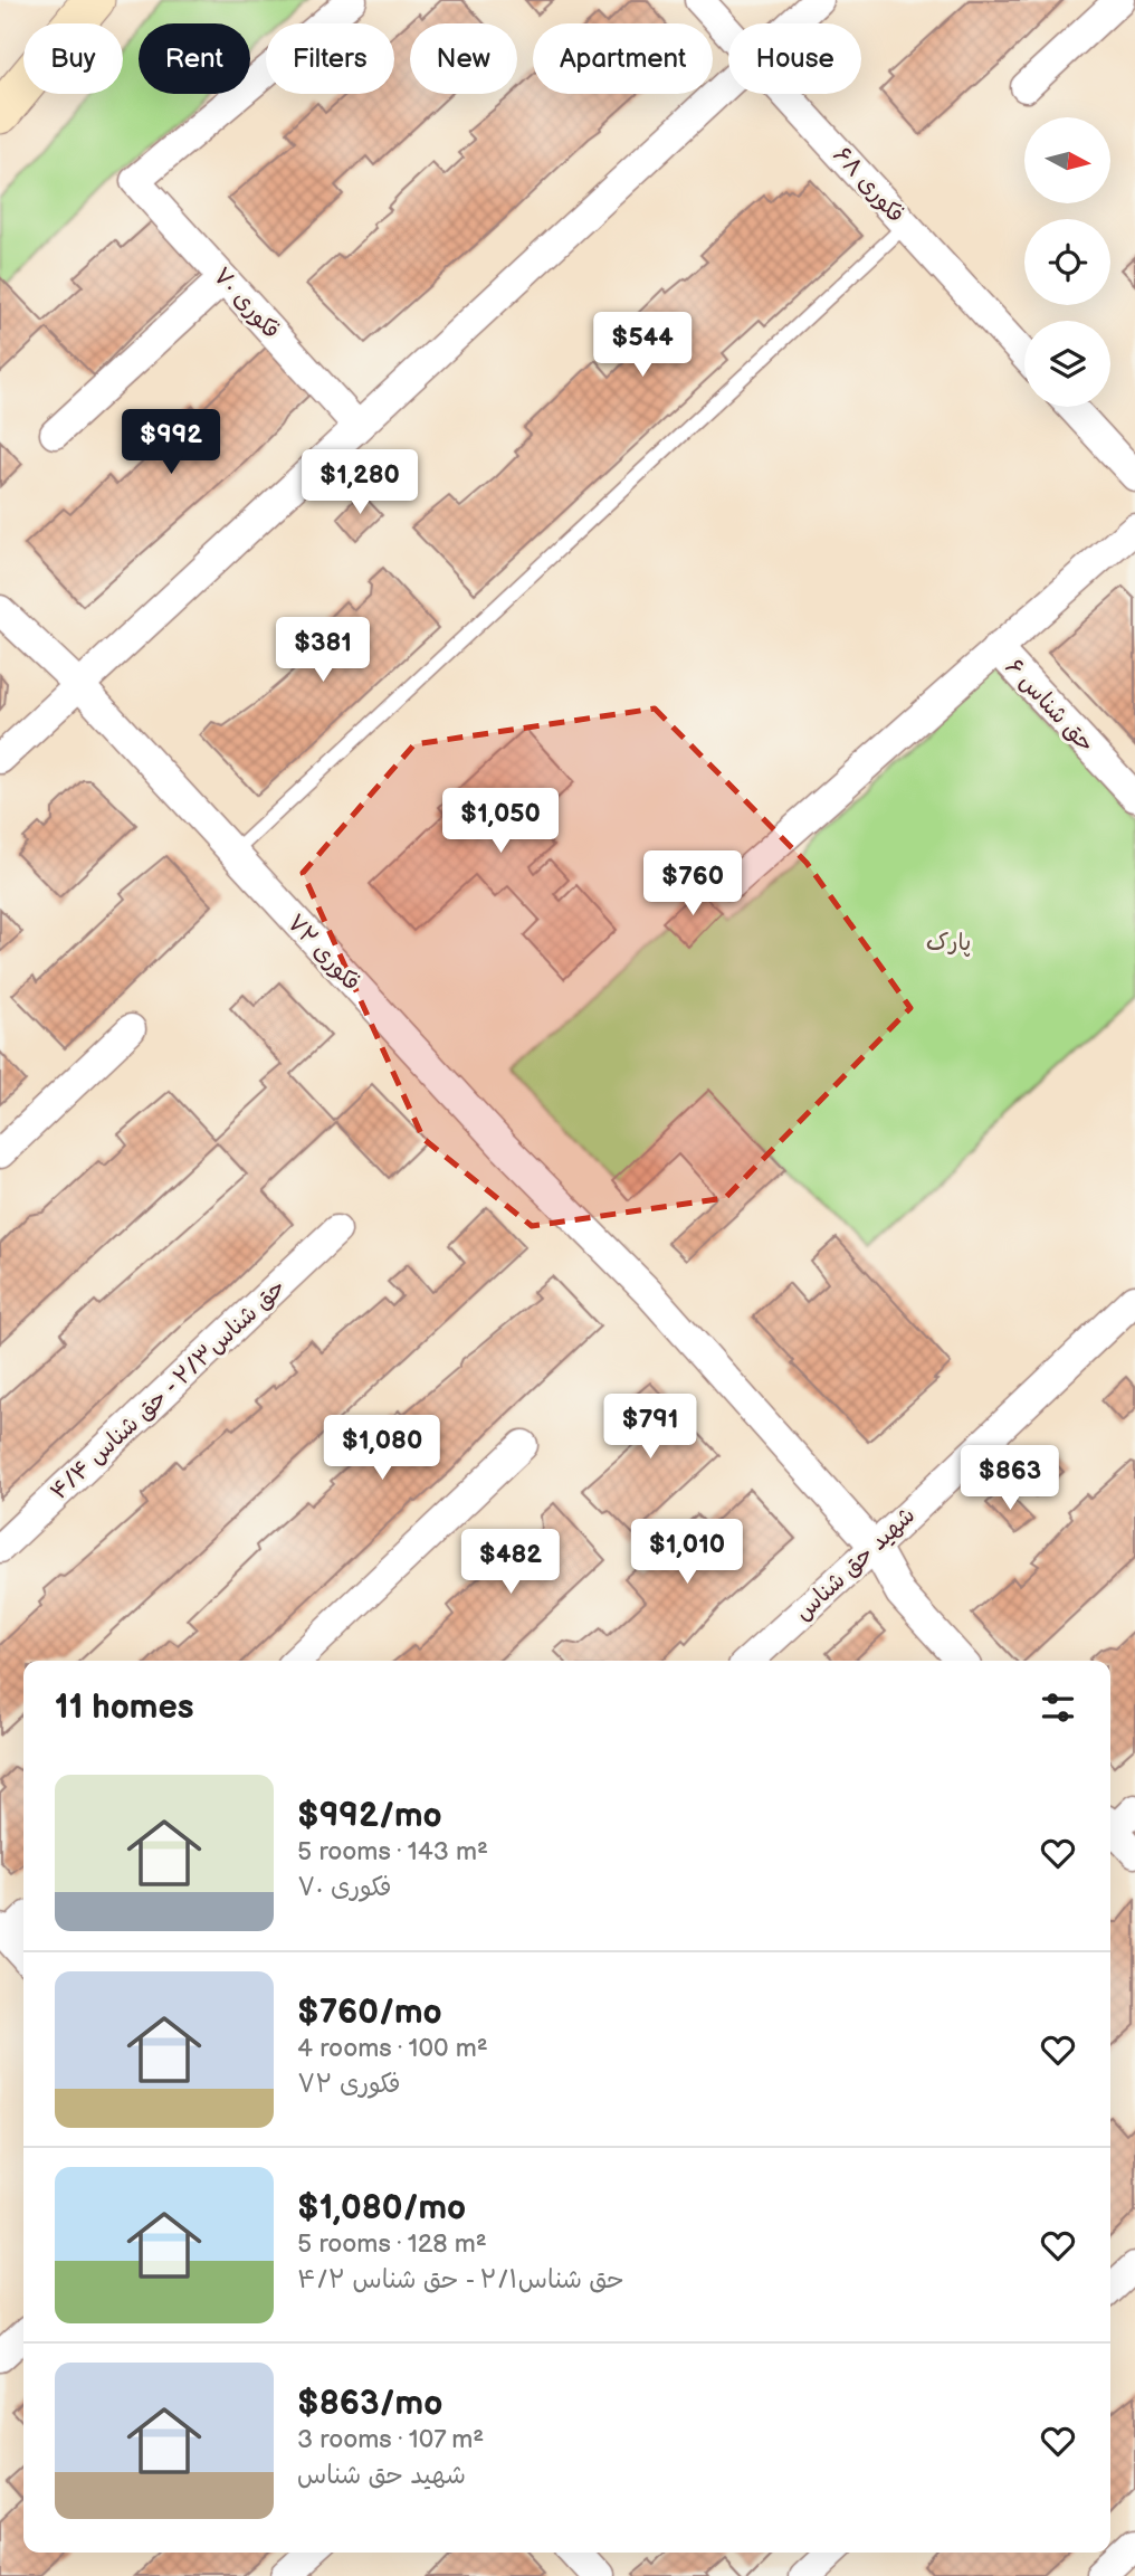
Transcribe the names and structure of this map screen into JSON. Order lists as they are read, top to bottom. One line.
{"streets":{"street":["فکوری ۶۸","فکوری ۷۰","حق شناس ۶","فکوری ۷۲","حق شناس۲/۳ - حق شناس ۴/۴","شهید حق شناس"]},"crossings":[["فکوری ۷۲","شهید حق شناس"]],"parks":["پارک"],"north":"right","page":{"chip":["Buy","Rent","Filters","New","Apartment","House"],"price":["$544","$992","$1,280","$381","$1,050","$760","$791","$1,080","$863","$1,010","$482"],"heading":"11 homes","list":[{"name":"$992/mo","note":"5 rooms · 143 m² · فکوری ۷۰"},{"name":"$760/mo","note":"4 rooms · 100 m² · فکوری ۷۲"},{"name":"$1,080/mo","note":"5 rooms · 128 m² · حق شناس۲/۱ - حق شناس ۴/۲"},{"name":"$863/mo","note":"3 rooms · 107 m² · شهید حق شناس"}]}}
